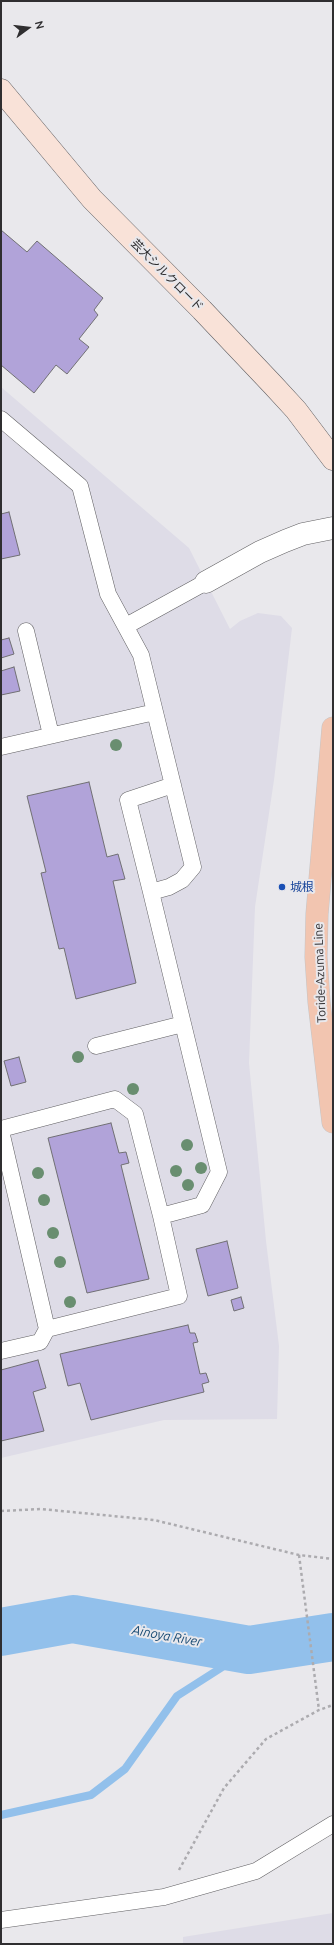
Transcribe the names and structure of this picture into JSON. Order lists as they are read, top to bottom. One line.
{"streets":{"main road":["Toride-Azuma Line"],"street":["芸大シルクロード"]},"water":["Ainoya River"],"places":["城根"],"north":"right"}
